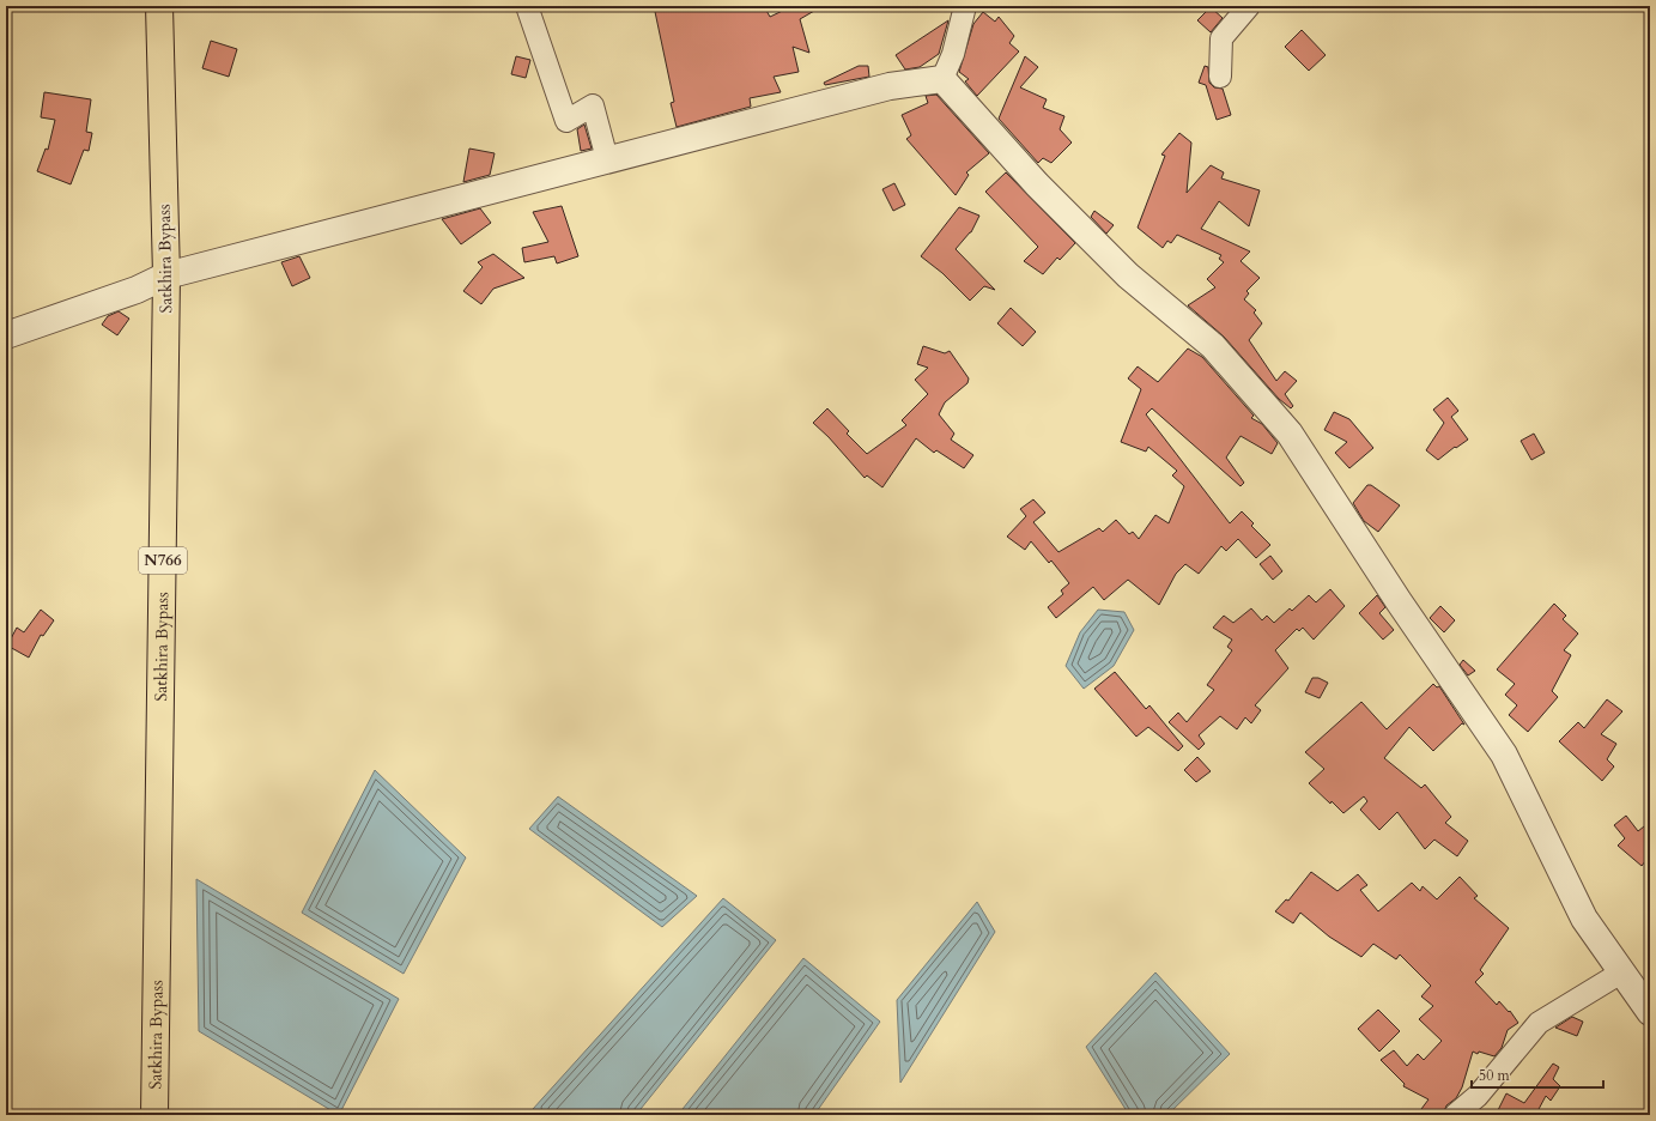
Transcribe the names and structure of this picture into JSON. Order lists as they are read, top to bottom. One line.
{"streets":{"highway":["Satkhira Bypass","N766"]},"scale_bar":"50 m"}
